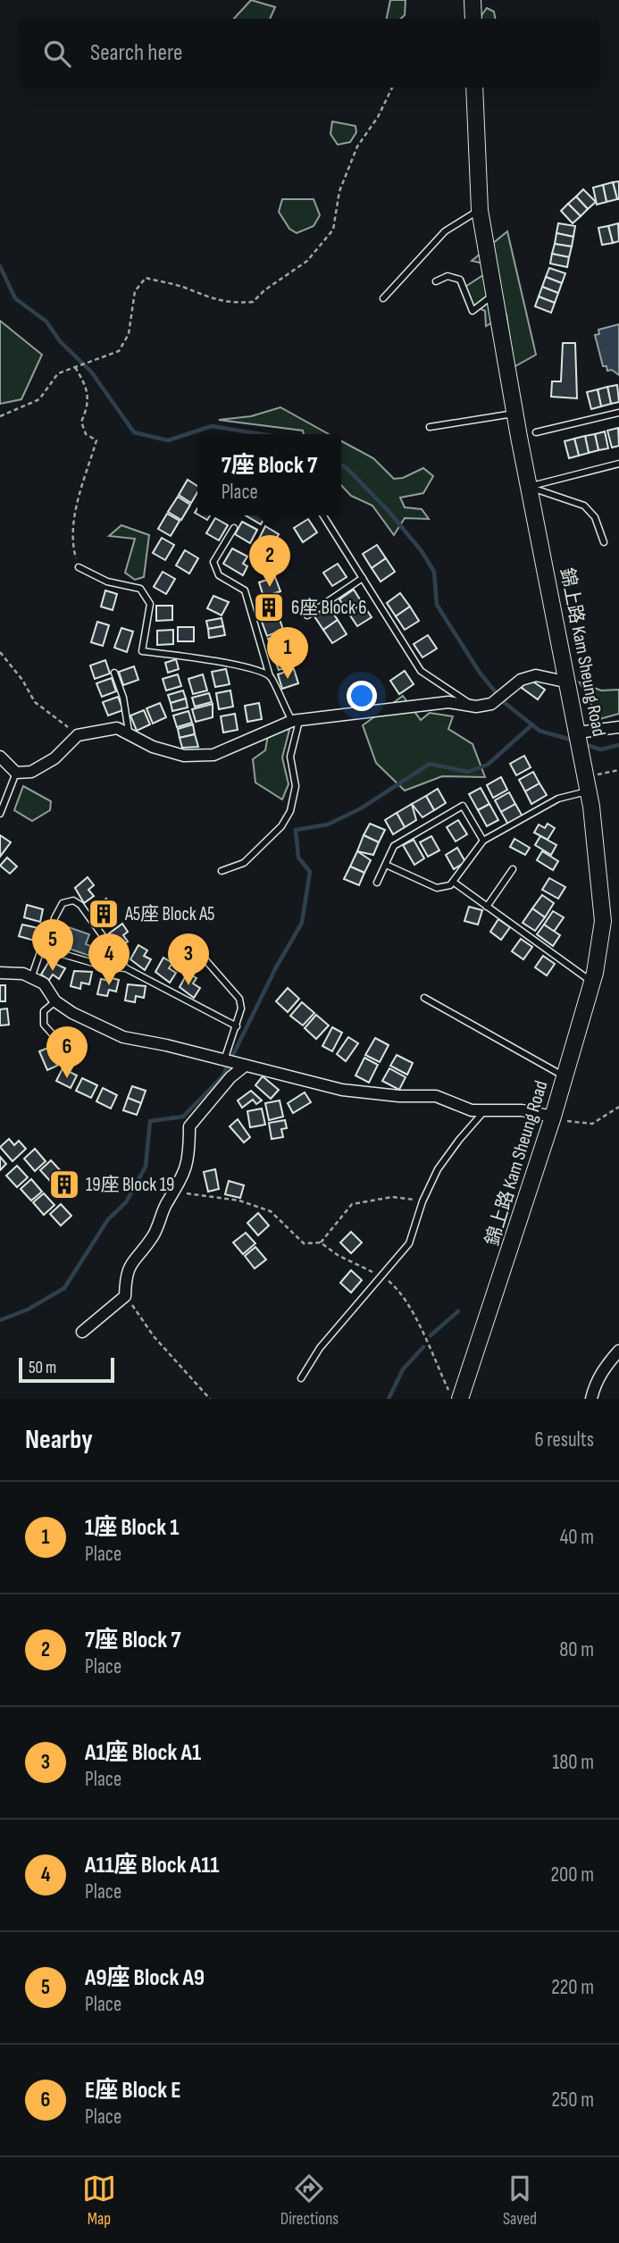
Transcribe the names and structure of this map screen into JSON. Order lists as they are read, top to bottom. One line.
{"streets":{"main road":["錦上路 Kam Sheung Road"]},"places":{"building":["6座 Block 6","A5座 Block A5","19座 Block 19"]},"scale_bar":"50 m","page":{"search":"Search here","popup":["7座 Block 7","Place"],"pins":["2","1","5","3","4","6"],"scale":"50 m","heading":["Nearby","6 results"],"list":[{"mark":"1","name":"1座 Block 1","note":"Place","value":"40 m"},{"mark":"2","name":"7座 Block 7","note":"Place","value":"80 m"},{"mark":"3","name":"A1座 Block A1","note":"Place","value":"180 m"},{"mark":"4","name":"A11座 Block A11","note":"Place","value":"200 m"},{"mark":"5","name":"A9座 Block A9","note":"Place","value":"220 m"},{"mark":"6","name":"E座 Block E","note":"Place","value":"250 m"}],"nav":["Map","Directions","Saved"]}}
